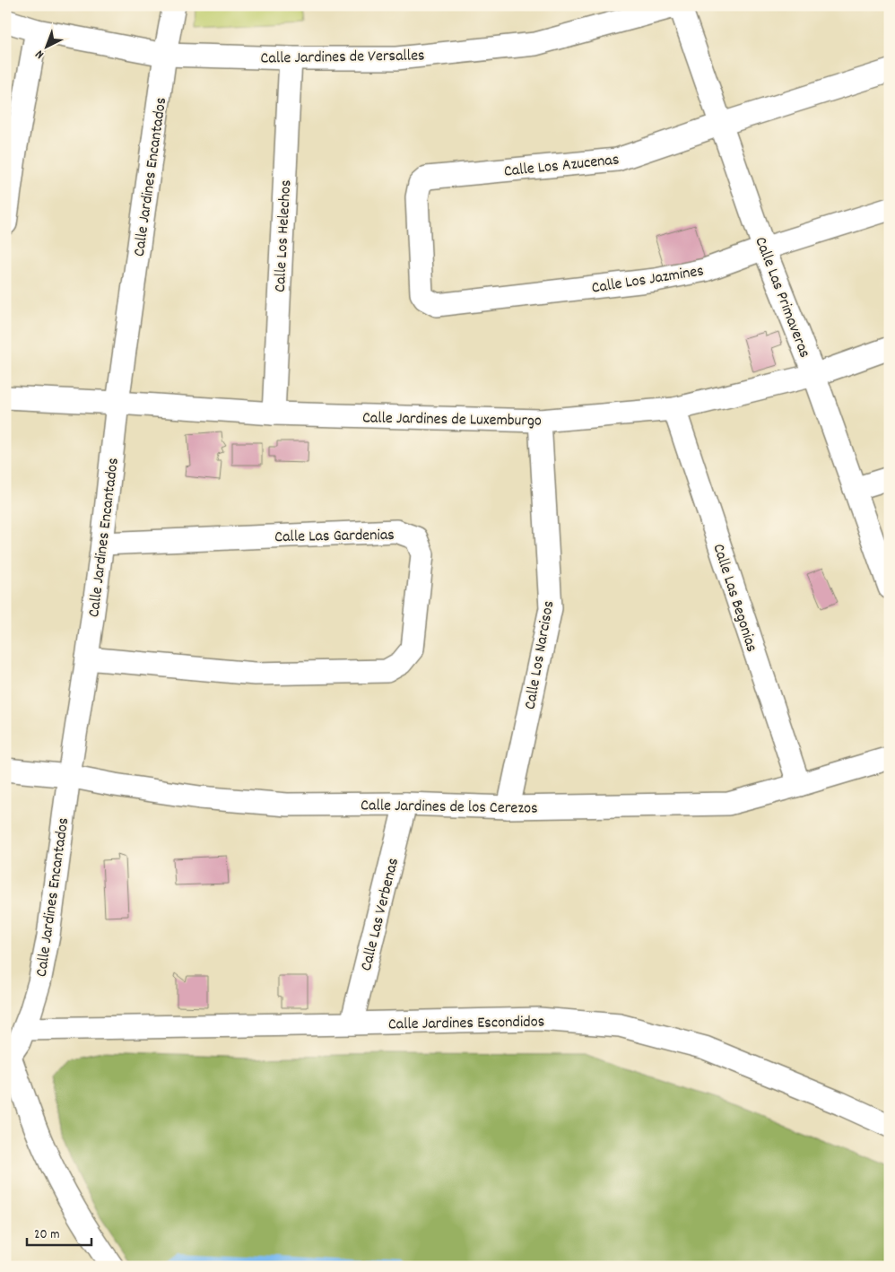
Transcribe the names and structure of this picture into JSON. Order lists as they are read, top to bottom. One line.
{"streets":{"street":["Calle Jardines de Versalles","Calle Los Azucenas","Calle Jardines Encantados","Calle Los Helechos","Calle Los Jazmines","Calle Las Primaveras","Calle Jardines de Luxemburgo","Calle Las Gardenias","Calle Las Begonias","Calle Los Narcisos","Calle Jardines de los Cerezos","Calle Las Verbenas","Calle Jardines Escondidos"]},"crossings":[["Calle Jardines de Versalles","Calle Jardines Encantados"],["Calle Jardines de Versalles","Calle Los Helechos"],["Calle Jardines de Versalles","Calle Las Primaveras"],["Calle Los Azucenas","Calle Los Jazmines"],["Calle Los Azucenas","Calle Las Primaveras"],["Calle Jardines Encantados","Calle Jardines de Luxemburgo"],["Calle Jardines Encantados","Calle Las Gardenias"],["Calle Jardines Encantados","Calle Jardines de los Cerezos"],["Calle Jardines Encantados","Calle Jardines Escondidos"],["Calle Los Helechos","Calle Jardines de Luxemburgo"],["Calle Los Jazmines","Calle Las Primaveras"],["Calle Las Primaveras","Calle Jardines de Luxemburgo"],["Calle Jardines de Luxemburgo","Calle Las Begonias"],["Calle Jardines de Luxemburgo","Calle Los Narcisos"],["Calle Las Begonias","Calle Jardines de los Cerezos"],["Calle Los Narcisos","Calle Jardines de los Cerezos"],["Calle Jardines de los Cerezos","Calle Las Verbenas"],["Calle Las Verbenas","Calle Jardines Escondidos"]],"scale_bar":"20 m","north":"bottom left"}
